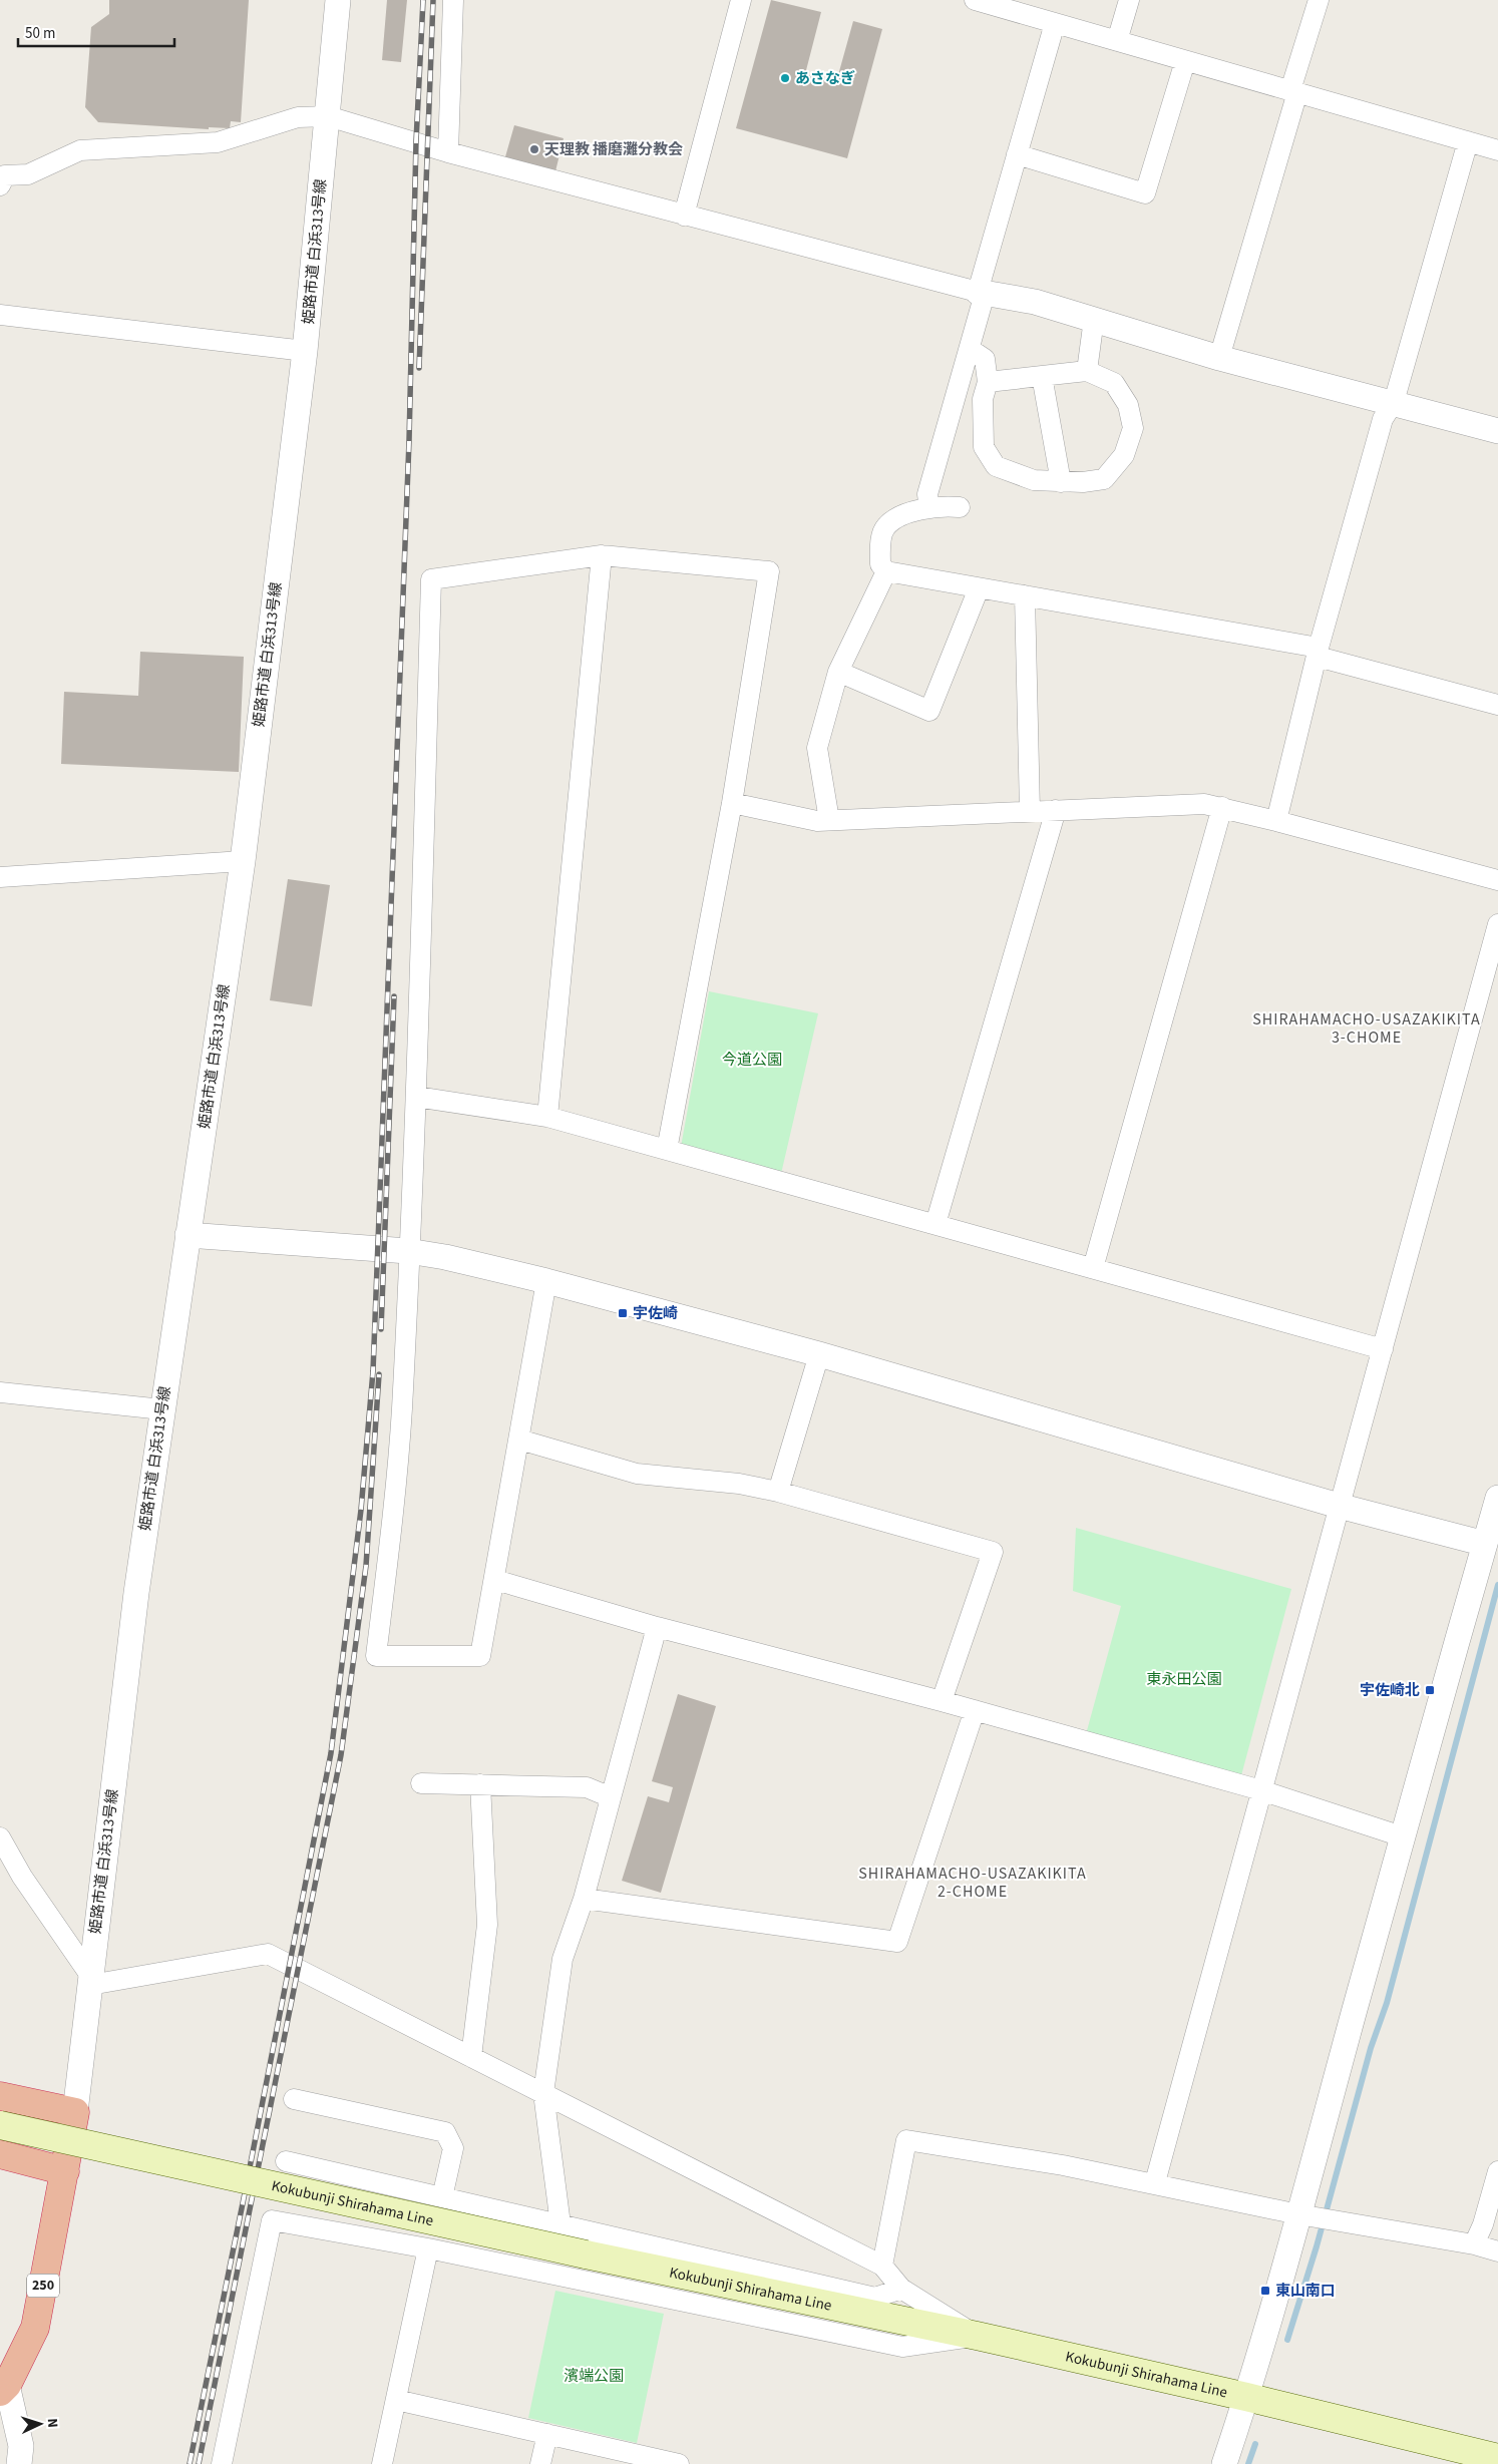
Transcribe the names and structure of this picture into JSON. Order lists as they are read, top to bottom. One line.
{"streets":{"highway":["250"],"main road":["Kokubunji Shirahama Line"],"street":["姫路市道 白浜313号線"]},"crossings":[["姫路市道 白浜313号線","250"]],"districts":["SHIRAHAMACHO-USAZAKIKITA 3-CHOME","SHIRAHAMACHO-USAZAKIKITA 2-CHOME"],"parks":["今道公園","東永田公園","濱端公園"],"places":{"other":["あさなぎ","天理教 播磨灘分教会"],"transit":["宇佐崎","宇佐崎北","東山南口"]},"scale_bar":"50 m","north":"right"}
